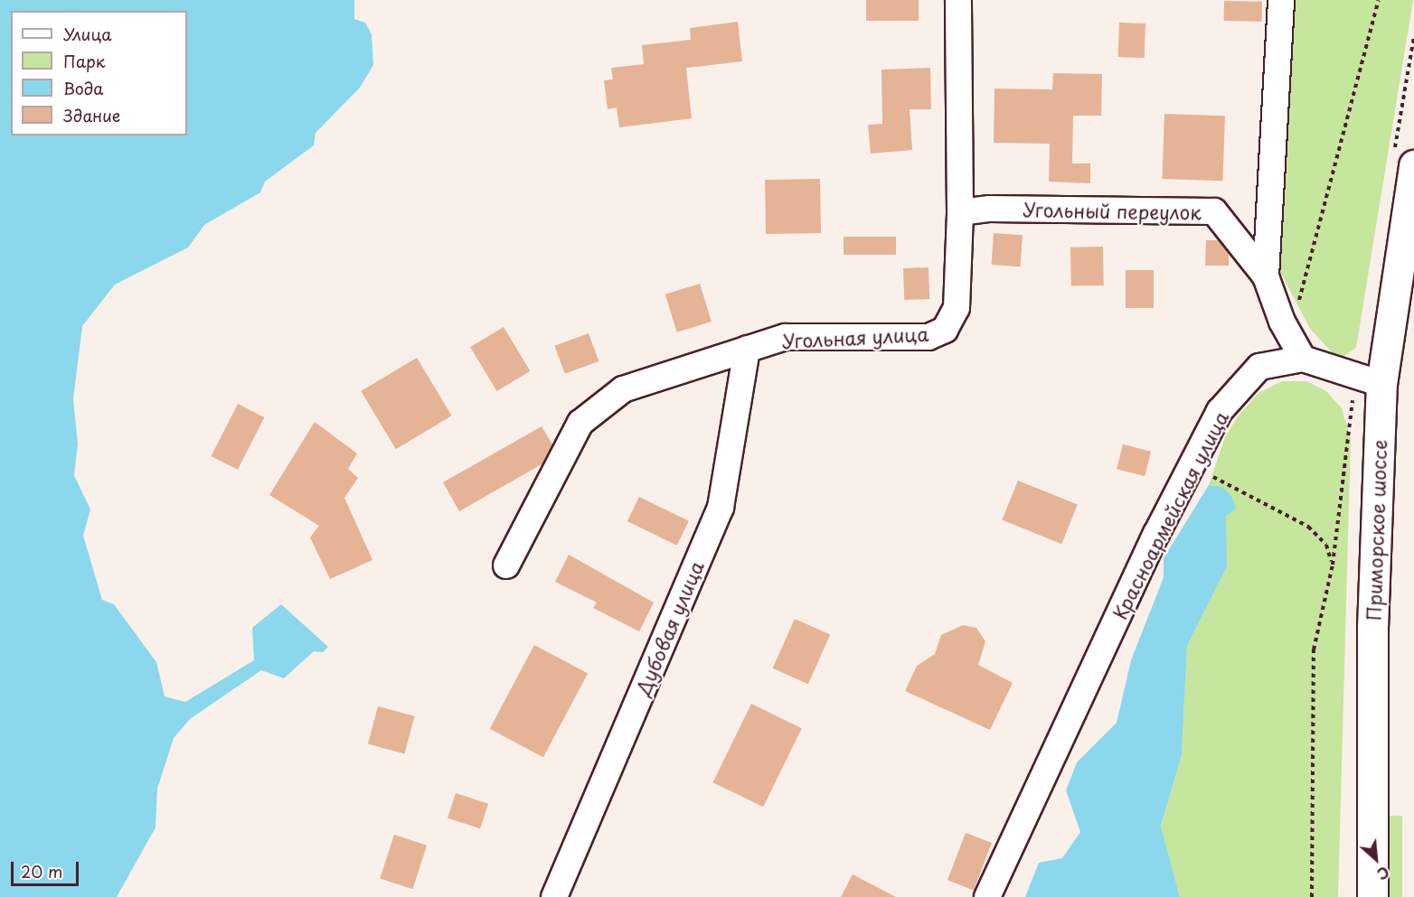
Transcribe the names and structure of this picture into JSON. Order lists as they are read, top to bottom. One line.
{"streets":{"highway":["Приморское шоссе"],"street":["Угольный переулок","Угольная улица","Красноармейская улица","Дубовая улица"]},"crossings":[["Угольный переулок","Угольная улица"],["Угольная улица","Дубовая улица"]],"legend":["Улица","Парк","Вода","Здание"],"scale_bar":"20 m","north":"bottom right"}
